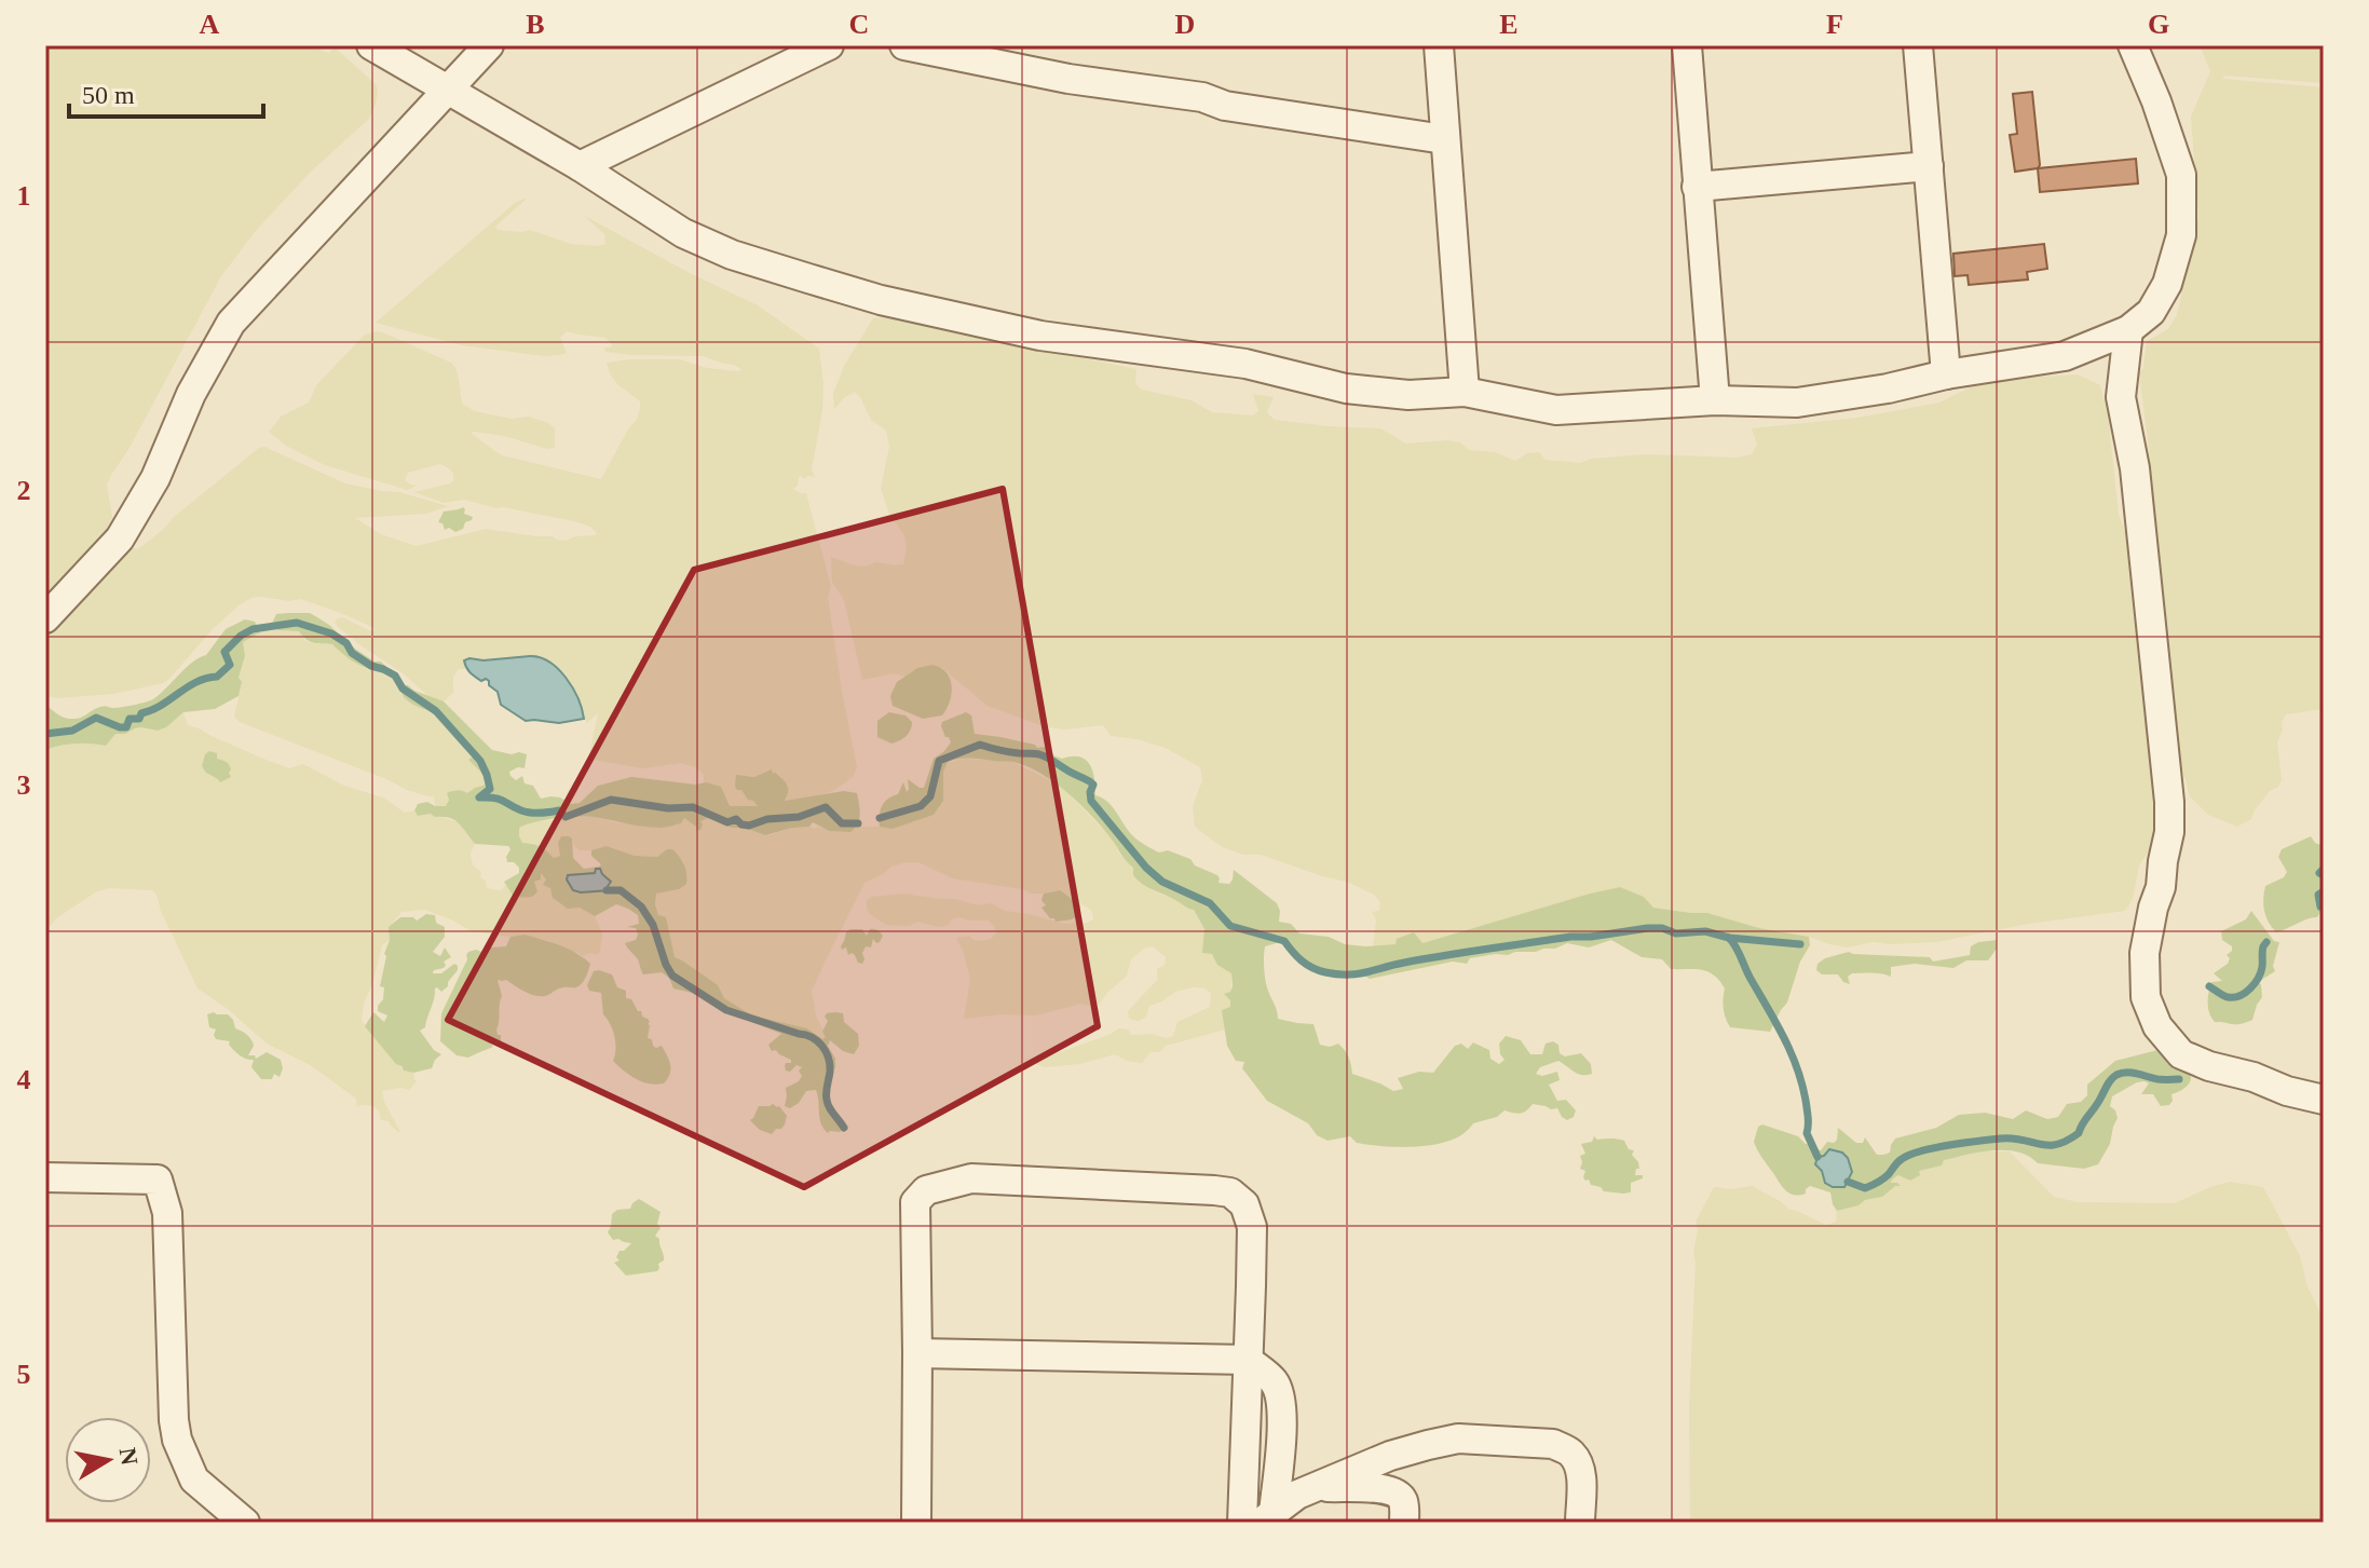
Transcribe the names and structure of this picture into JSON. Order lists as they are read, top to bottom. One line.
{"scale_bar":"50 m","north":"right","grid":{"columns":["A","B","C","D","E","F","G"],"rows":["1","2","3","4","5"]}}
